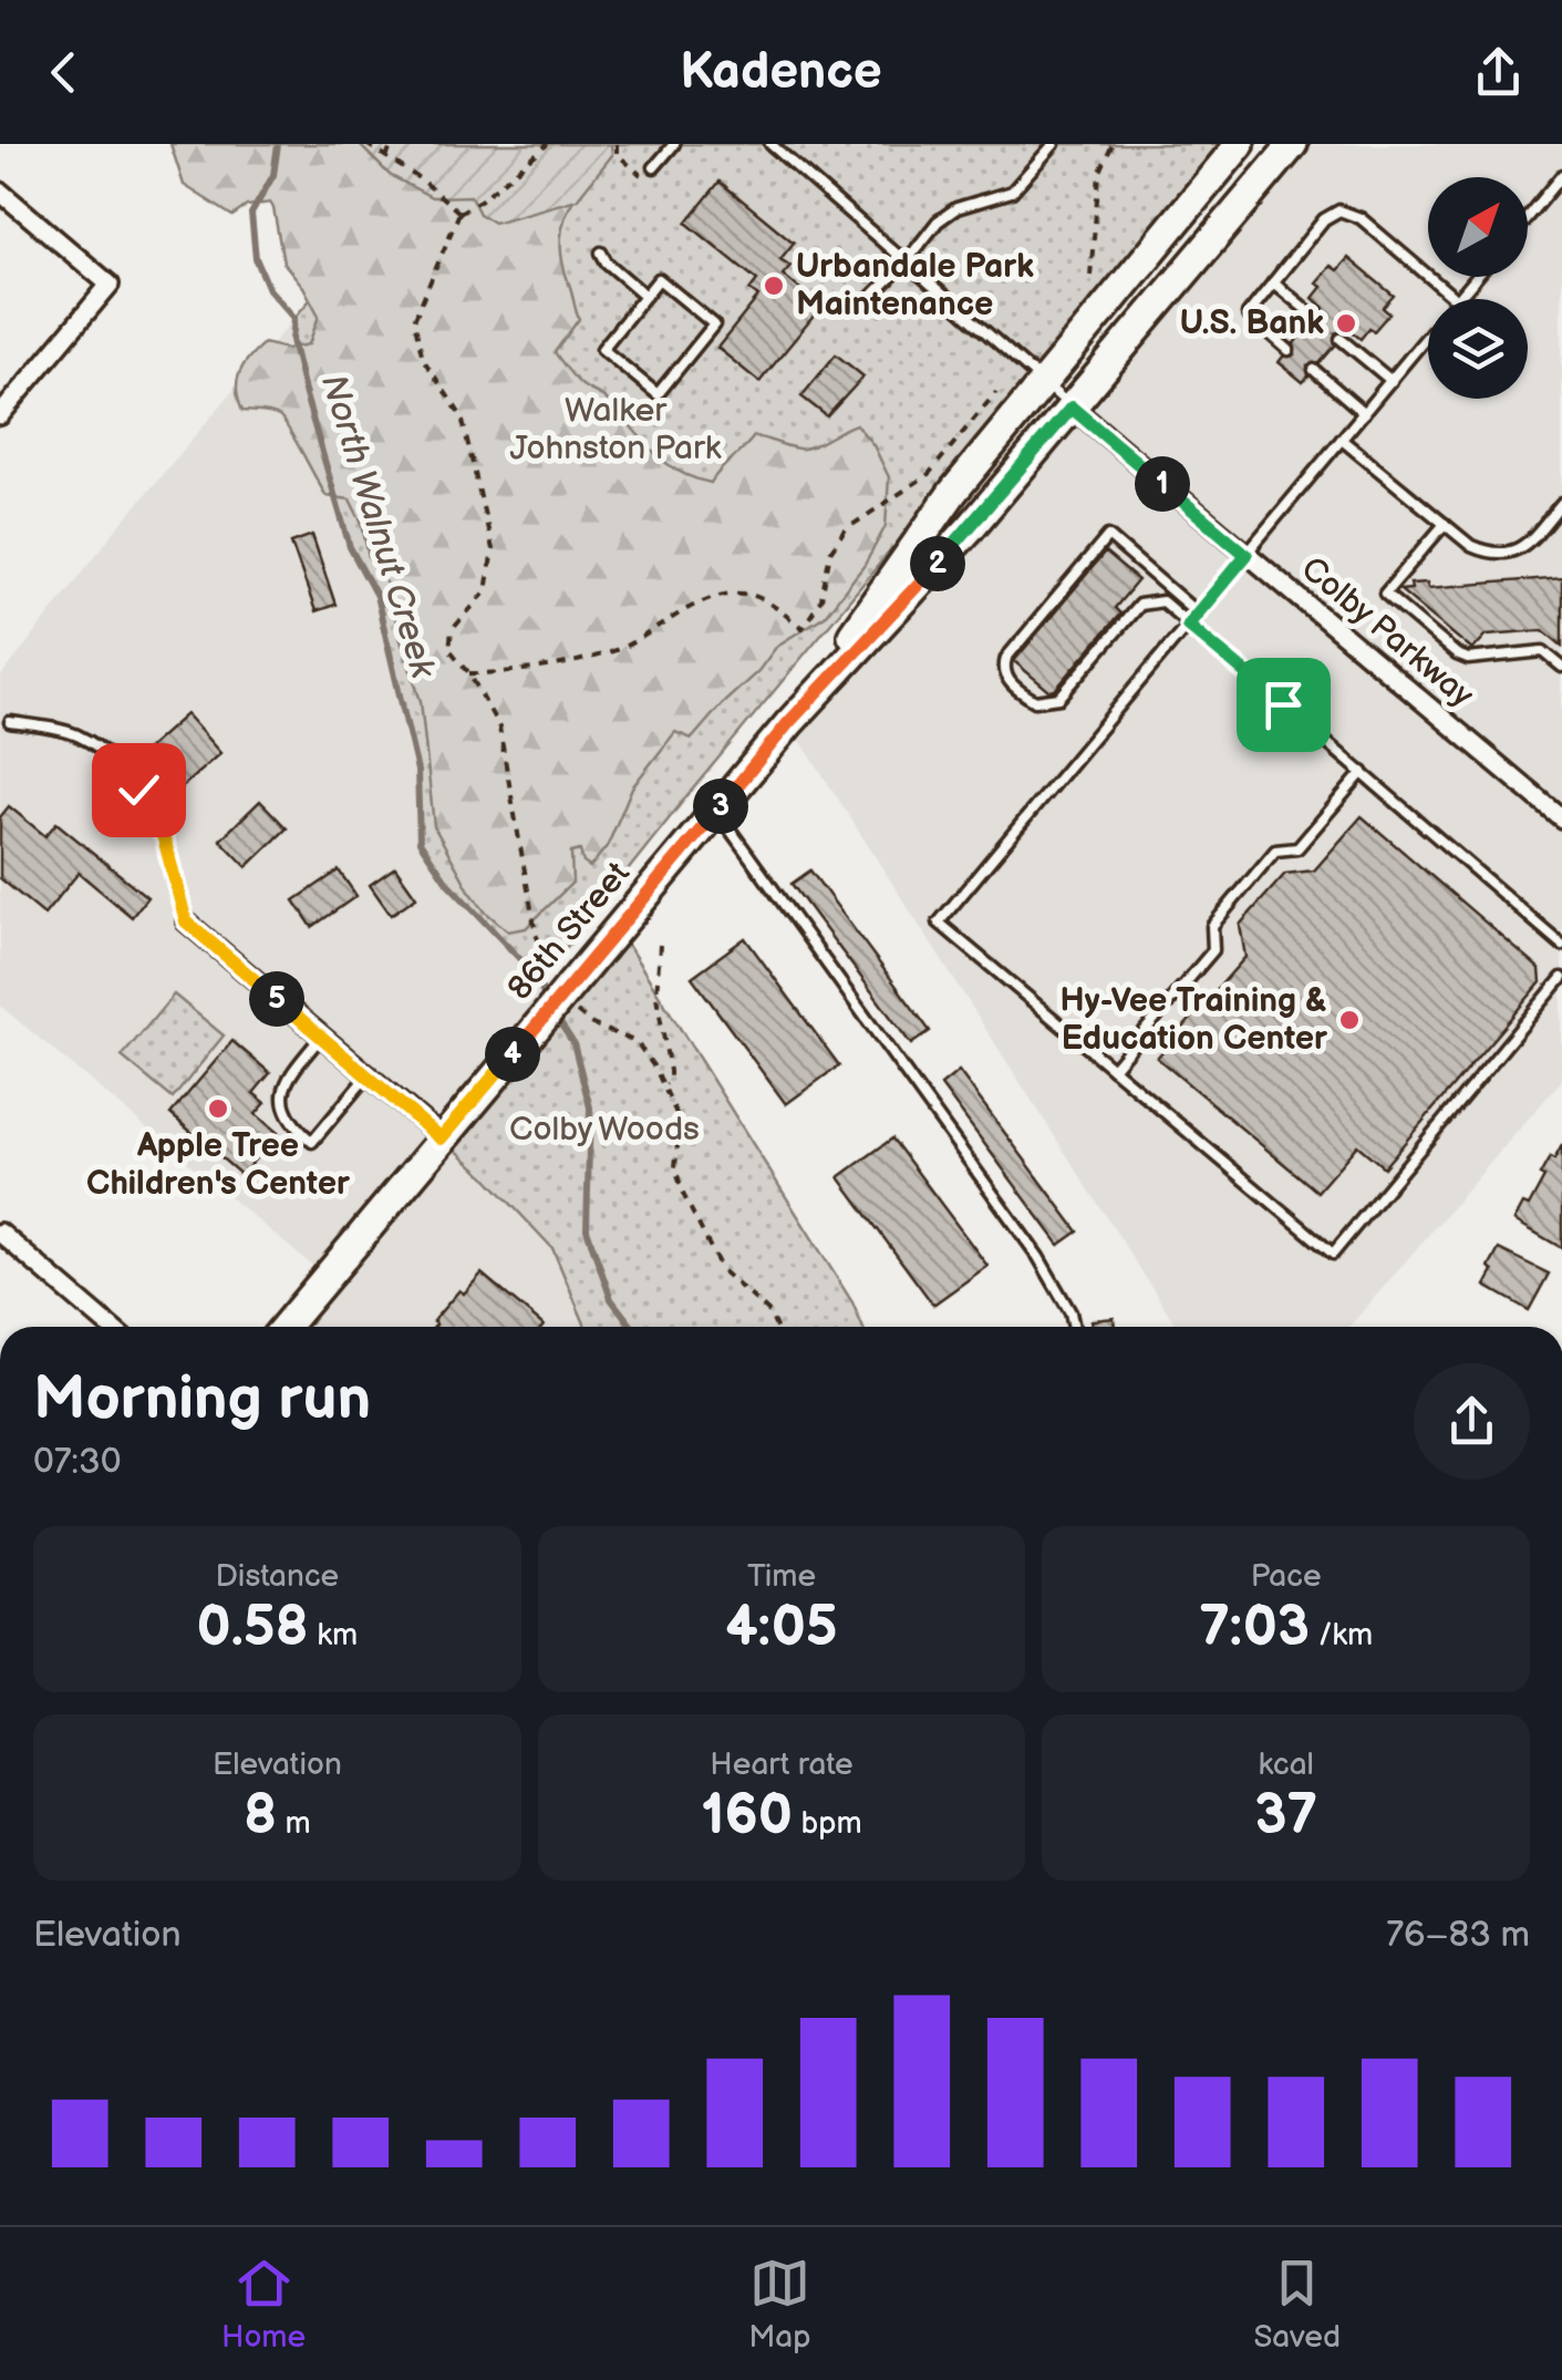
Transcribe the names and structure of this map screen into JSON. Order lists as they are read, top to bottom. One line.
{"streets":{"main road":["86th Street"],"street":["Colby Parkway"]},"crossings":[["Colby Parkway","86th Street"]],"water":["North Walnut Creek"],"parks":["Walker Johnston Park","Colby Woods"],"places":["Urbandale Park Maintenance","U.S. Bank","Hy-Vee Training & Education Center","Apple Tree Children's Center"],"north":"top right","page":{"header":"Kadence","pins":["1","2","3","5","4"],"heading":["Morning run","07:30"],"stats":[["Distance","0.58 km"],["Time","4:05"],["Pace","7:03 /km"],["Elevation","8 m"],["Heart rate","160 bpm"],["kcal","37"]],"chart":["Elevation","76–83 m"],"tabs":["Home","Map","Saved"]}}
